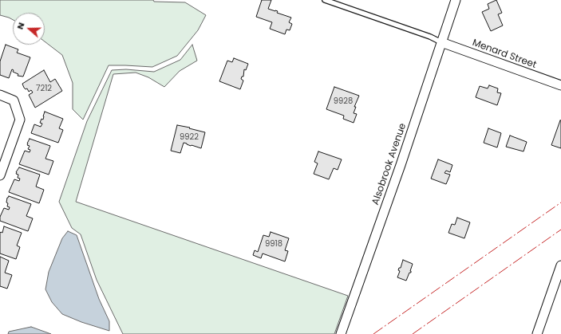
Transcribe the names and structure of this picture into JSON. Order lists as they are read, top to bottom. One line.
{"streets":{"street":["Menard Street","Alsobrook Avenue"]},"crossings":[["Menard Street","Alsobrook Avenue"]],"house_numbers":["7212","9928","9922","9918"],"north":"left"}
